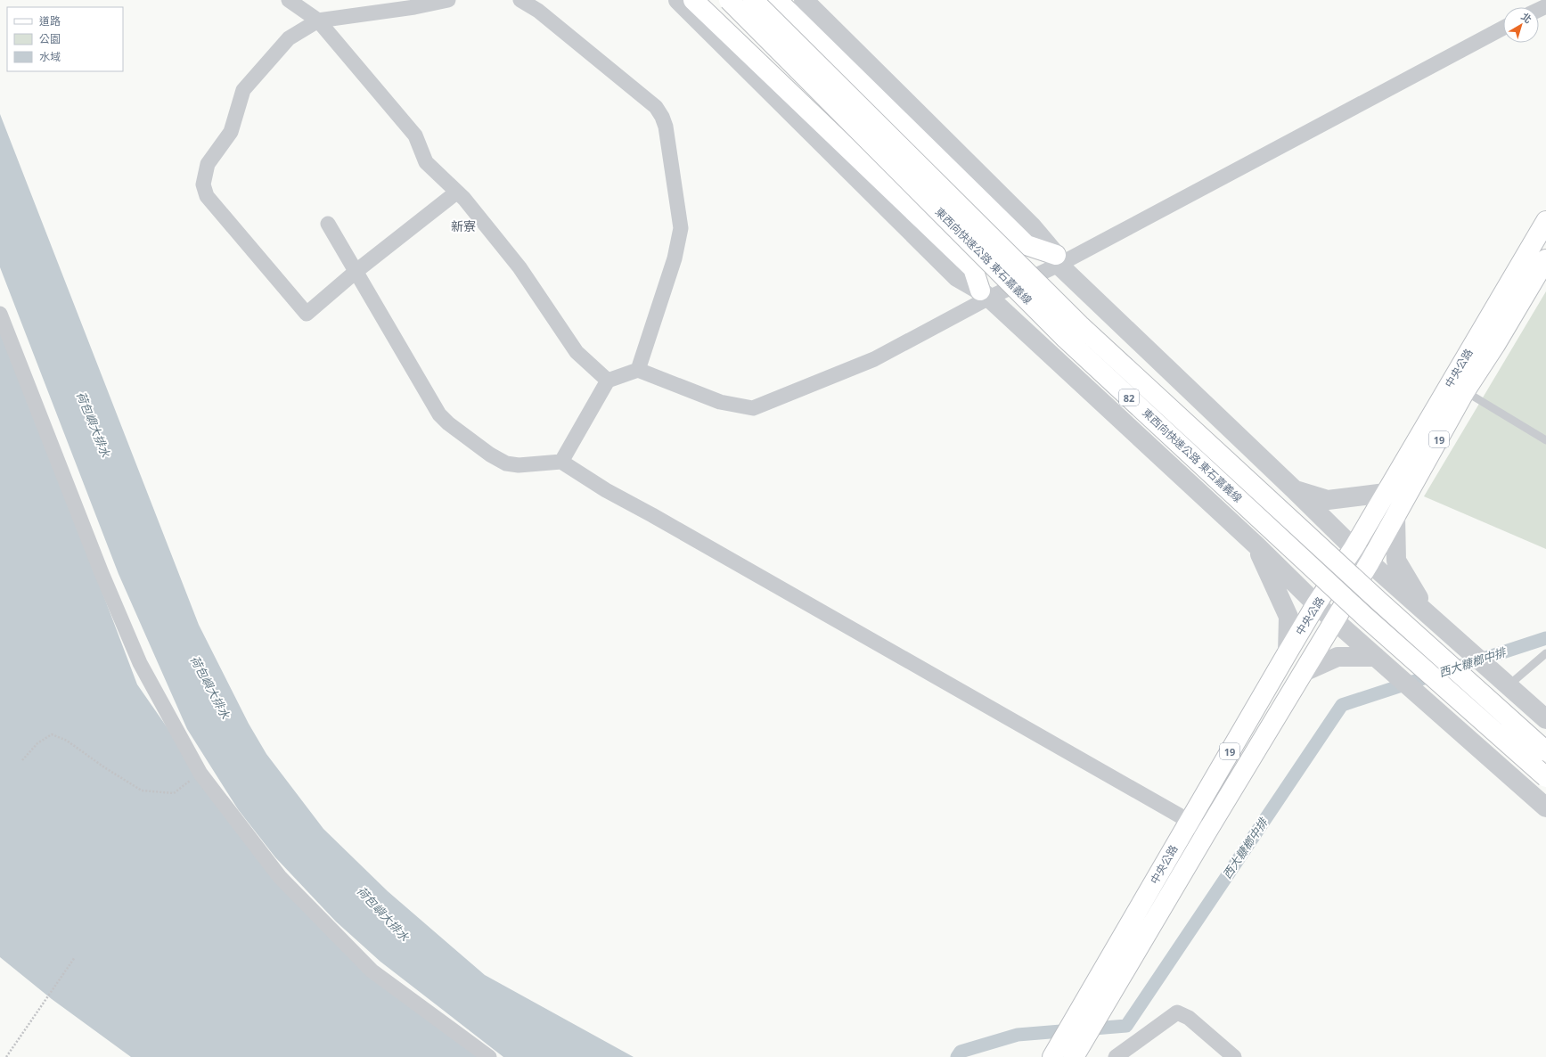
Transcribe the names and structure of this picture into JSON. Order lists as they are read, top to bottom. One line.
{"streets":{"main road":["東西向快速公路 東石嘉義線","中央公路","82","19"]},"districts":["新寮"],"water":["荷包嶼大排水","西大糠榔中排"],"legend":["道路","公園","水域"],"north":"top right"}
